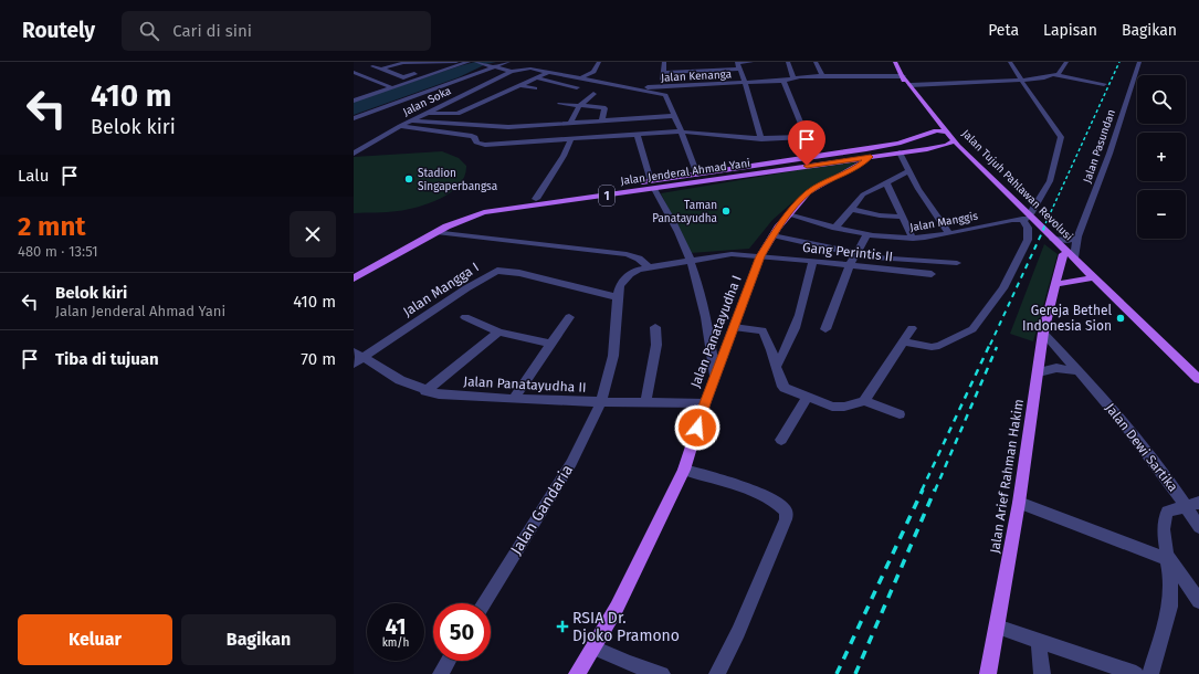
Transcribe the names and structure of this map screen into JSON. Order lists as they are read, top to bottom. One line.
{"streets":{"main road":["Jalan Jenderal Ahmad Yani","Jalan Tujuh Pahlawan Revolusi","1","Jalan Panatayudha I","Jalan Arief Rahman Hakim"],"street":["Jalan Kenanga","Jalan Soka","Jalan Pasundan","Jalan Manggis","Gang Perintis II","Jalan Mangga I","Jalan Panatayudha II","Jalan Dewi Sartika","Jalan Gandaria"]},"crossings":[["Jalan Kenanga","Jalan Tujuh Pahlawan Revolusi"],["Jalan Pasundan","Jalan Tujuh Pahlawan Revolusi"],["Jalan Jenderal Ahmad Yani","Jalan Tujuh Pahlawan Revolusi"],["Jalan Jenderal Ahmad Yani","Jalan Panatayudha I"],["Jalan Tujuh Pahlawan Revolusi","Jalan Manggis"],["Jalan Tujuh Pahlawan Revolusi","Jalan Arief Rahman Hakim"],["Jalan Manggis","Jalan Panatayudha I"],["Gang Perintis II","Jalan Mangga I"],["Gang Perintis II","Jalan Panatayudha I"],["Gang Perintis II","Jalan Gandaria"],["Jalan Mangga I","Jalan Panatayudha II"],["Jalan Mangga I","Jalan Gandaria"],["Jalan Panatayudha I","Jalan Panatayudha II"],["Jalan Panatayudha II","Jalan Gandaria"],["Jalan Dewi Sartika","Jalan Arief Rahman Hakim"]],"places":{"other":["Stadion Singaperbangsa","Taman Panatayudha","Gereja Bethel Indonesia Sion"],"health":["RSIA Dr. Djoko Pramono"]},"page":{"header":"Routely","search":"Cari di sini","nav":["Peta","Lapisan","Bagikan"],"turn":["410 m","Belok kiri"],"map_buttons":["+","−"],"then":"Lalu","heading":["2 mnt","480 m · 13:51"],"list":[{"name":"Belok kiri","note":"Jalan Jenderal Ahmad Yani","value":"410 m"},{"name":"Tiba di tujuan","value":"70 m"}],"speed":"41 km/h","limit":"50","buttons":["Keluar","Bagikan"]}}
